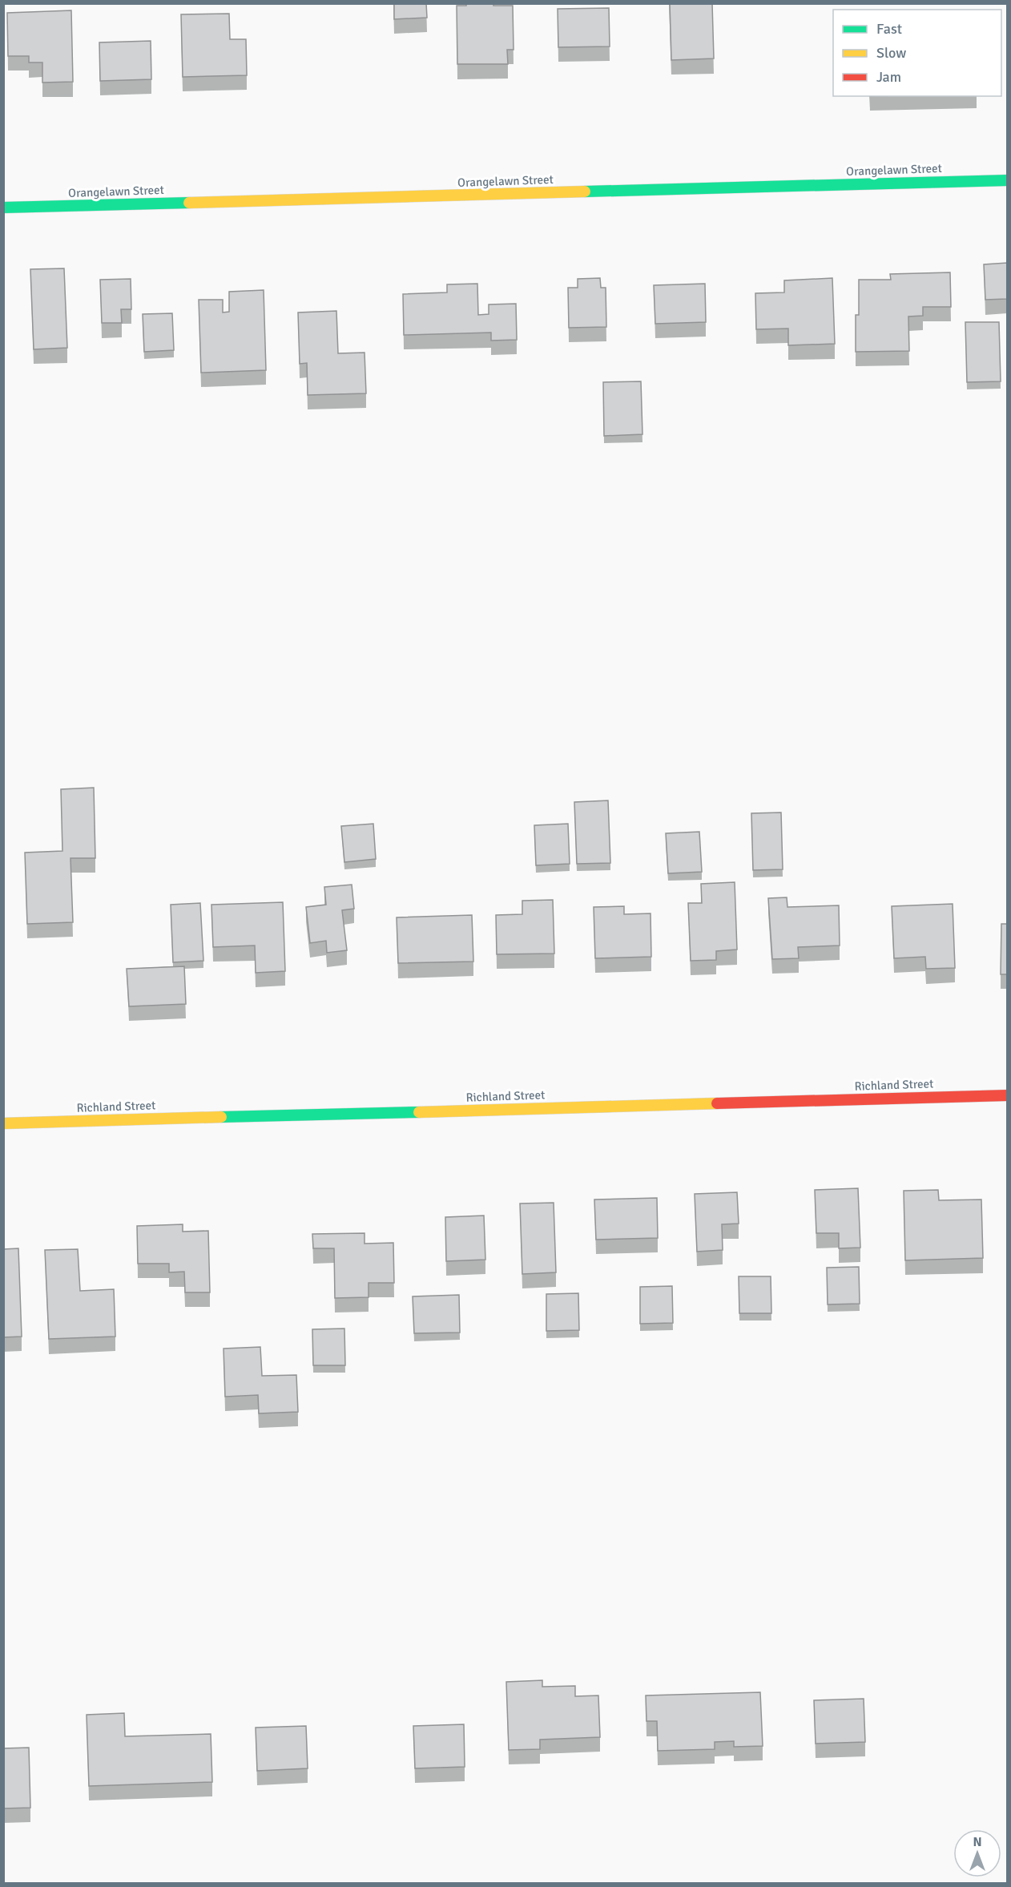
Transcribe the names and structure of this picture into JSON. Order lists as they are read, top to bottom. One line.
{"streets":{"street":["Orangelawn Street","Richland Street"]},"legend":["Fast","Slow","Jam"],"north":"top"}
